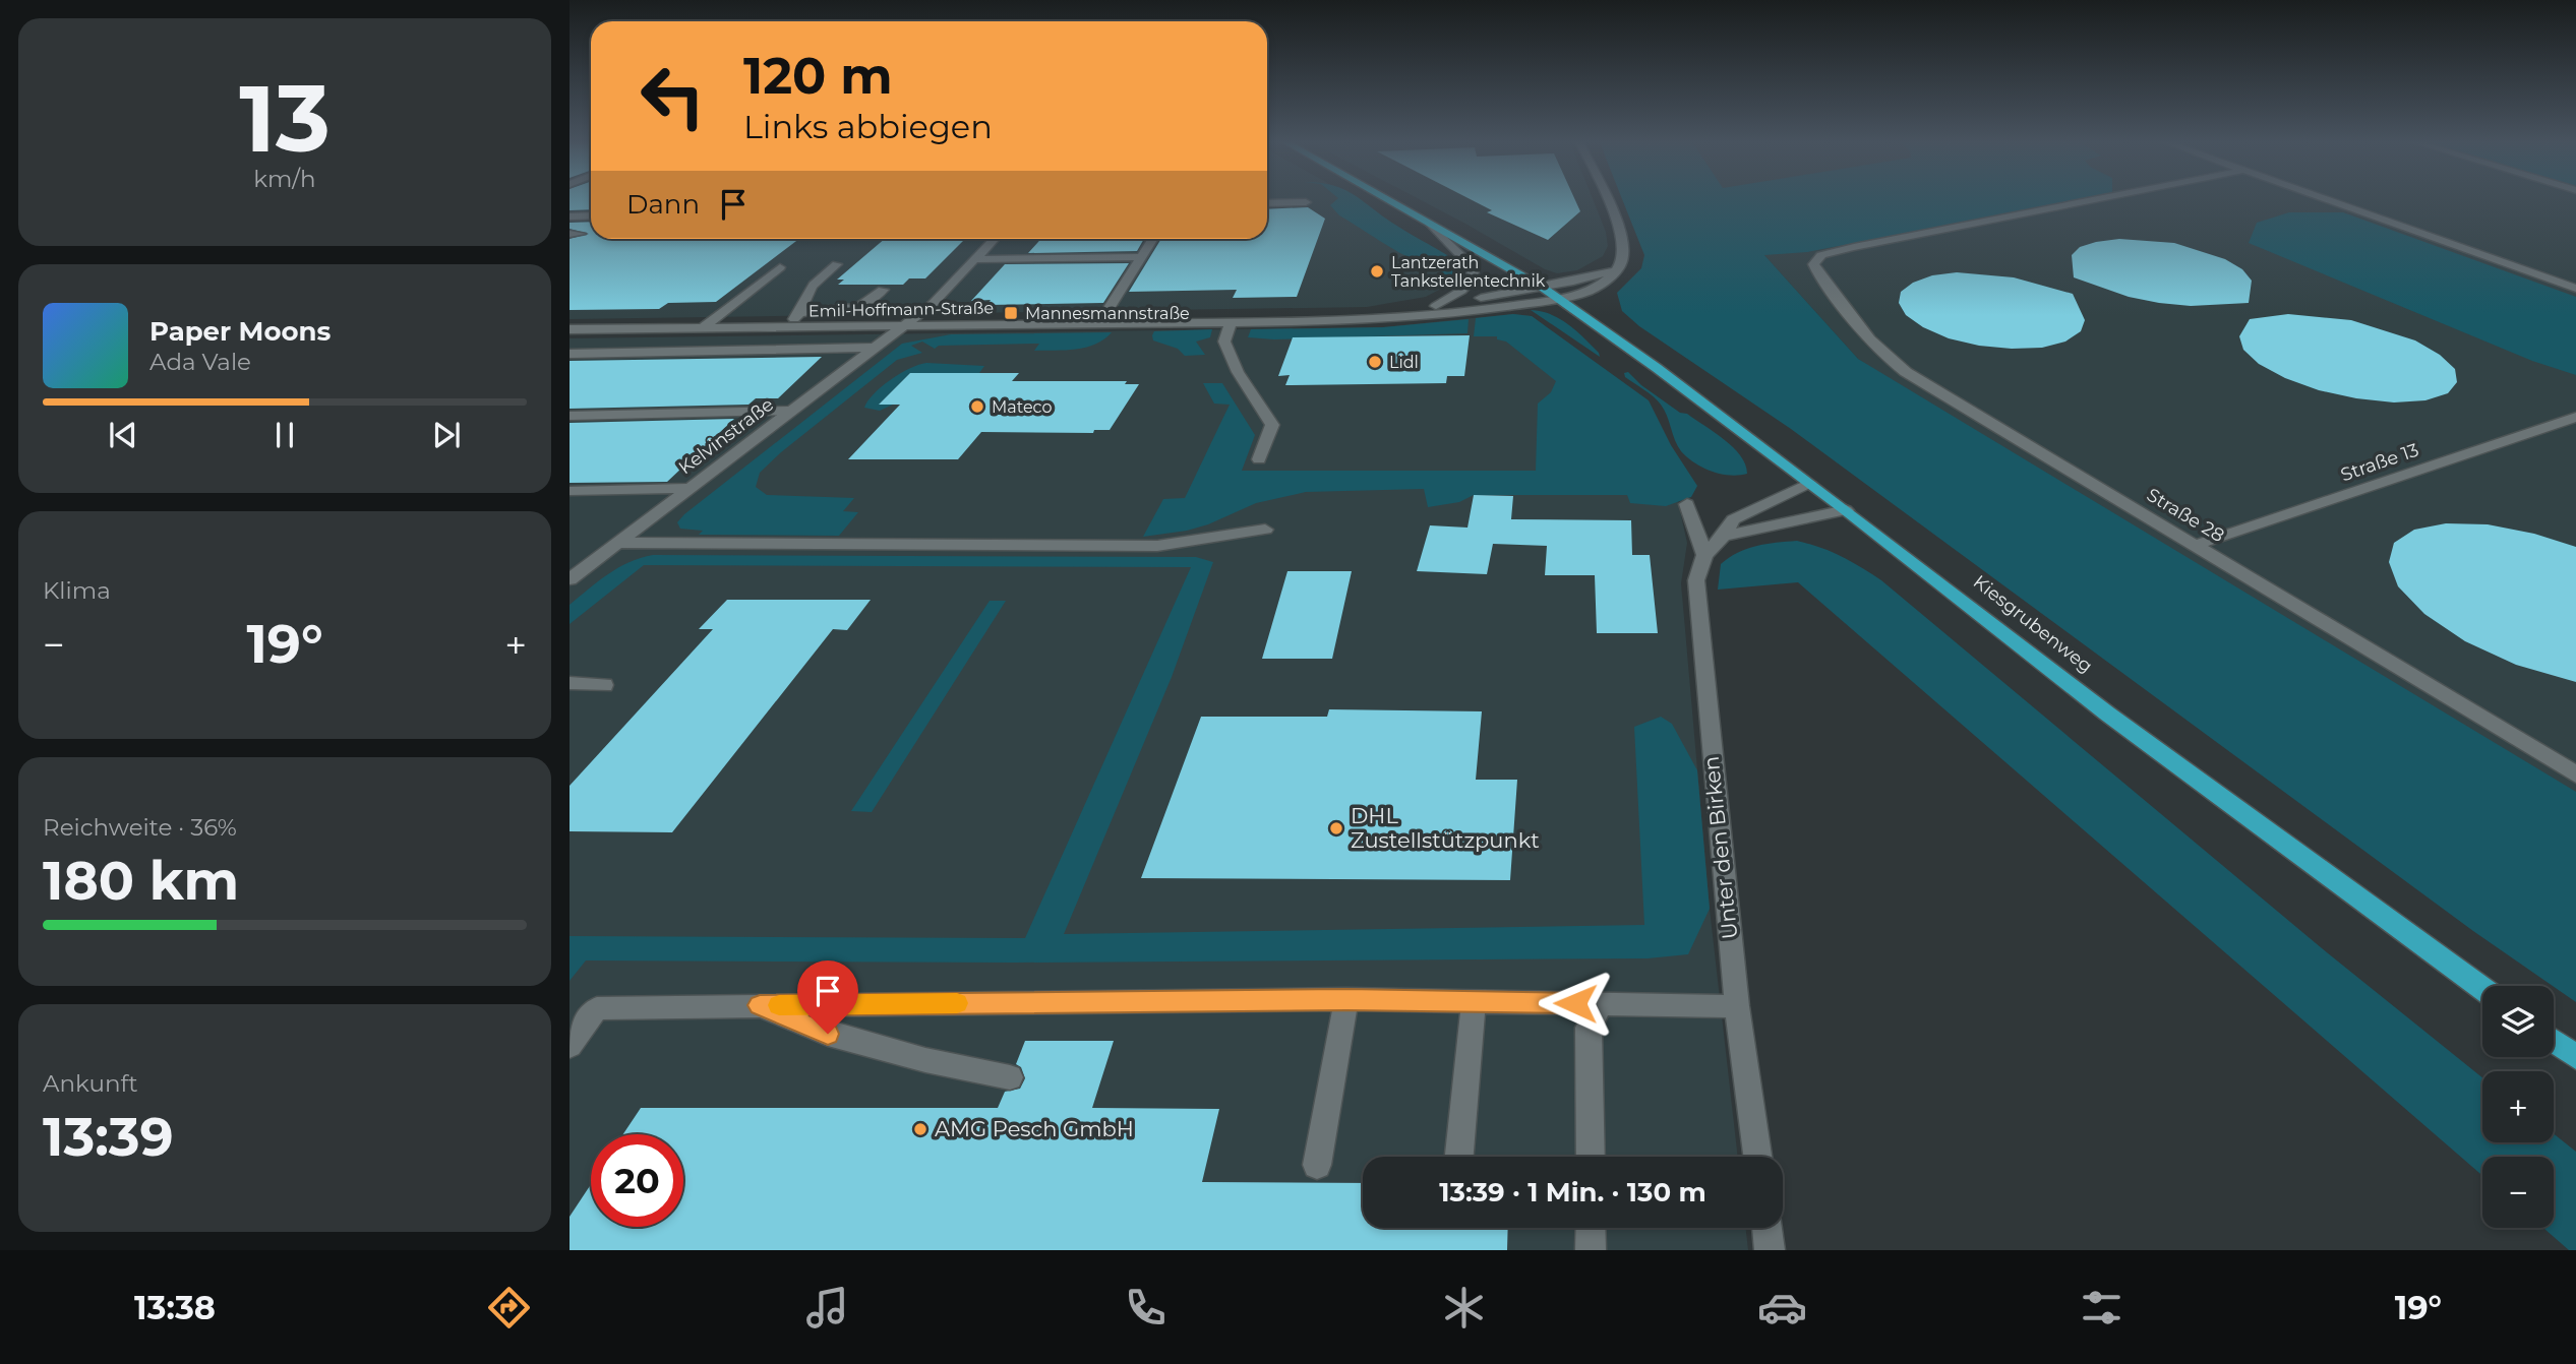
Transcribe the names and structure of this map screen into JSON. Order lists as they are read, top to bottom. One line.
{"streets":{"main road":["Kiesgrubenweg"],"street":["Emil-Hoffmann-Straße","Kelvinstraße","Straße 13","Straße 28","Unter den Birken"]},"crossings":[["Emil-Hoffmann-Straße","Kelvinstraße"],["Emil-Hoffmann-Straße","Kiesgrubenweg"],["Straße 13","Straße 28"]],"places":{"other":["Lantzerath Tankstellentechnik","Lidl","Mateco","DHL Zustellstützpunkt","AMG Pesch GmbH"],"transit":["Mannesmannstraße"]},"page":{"tile":[["13","km/h"],"Klima",["Reichweite · 36%","180 km"],["Ankunft","13:39"]],"turn":["120 m","Links abbiegen"],"then":"Dann","song":["Paper Moons","Ada Vale"],"heat":["−","19°","+"],"map_buttons":["+","−"],"limit":"20","trip":"13:39 · 1 Min. · 130 m","tabs":["13:38","19°"]}}
